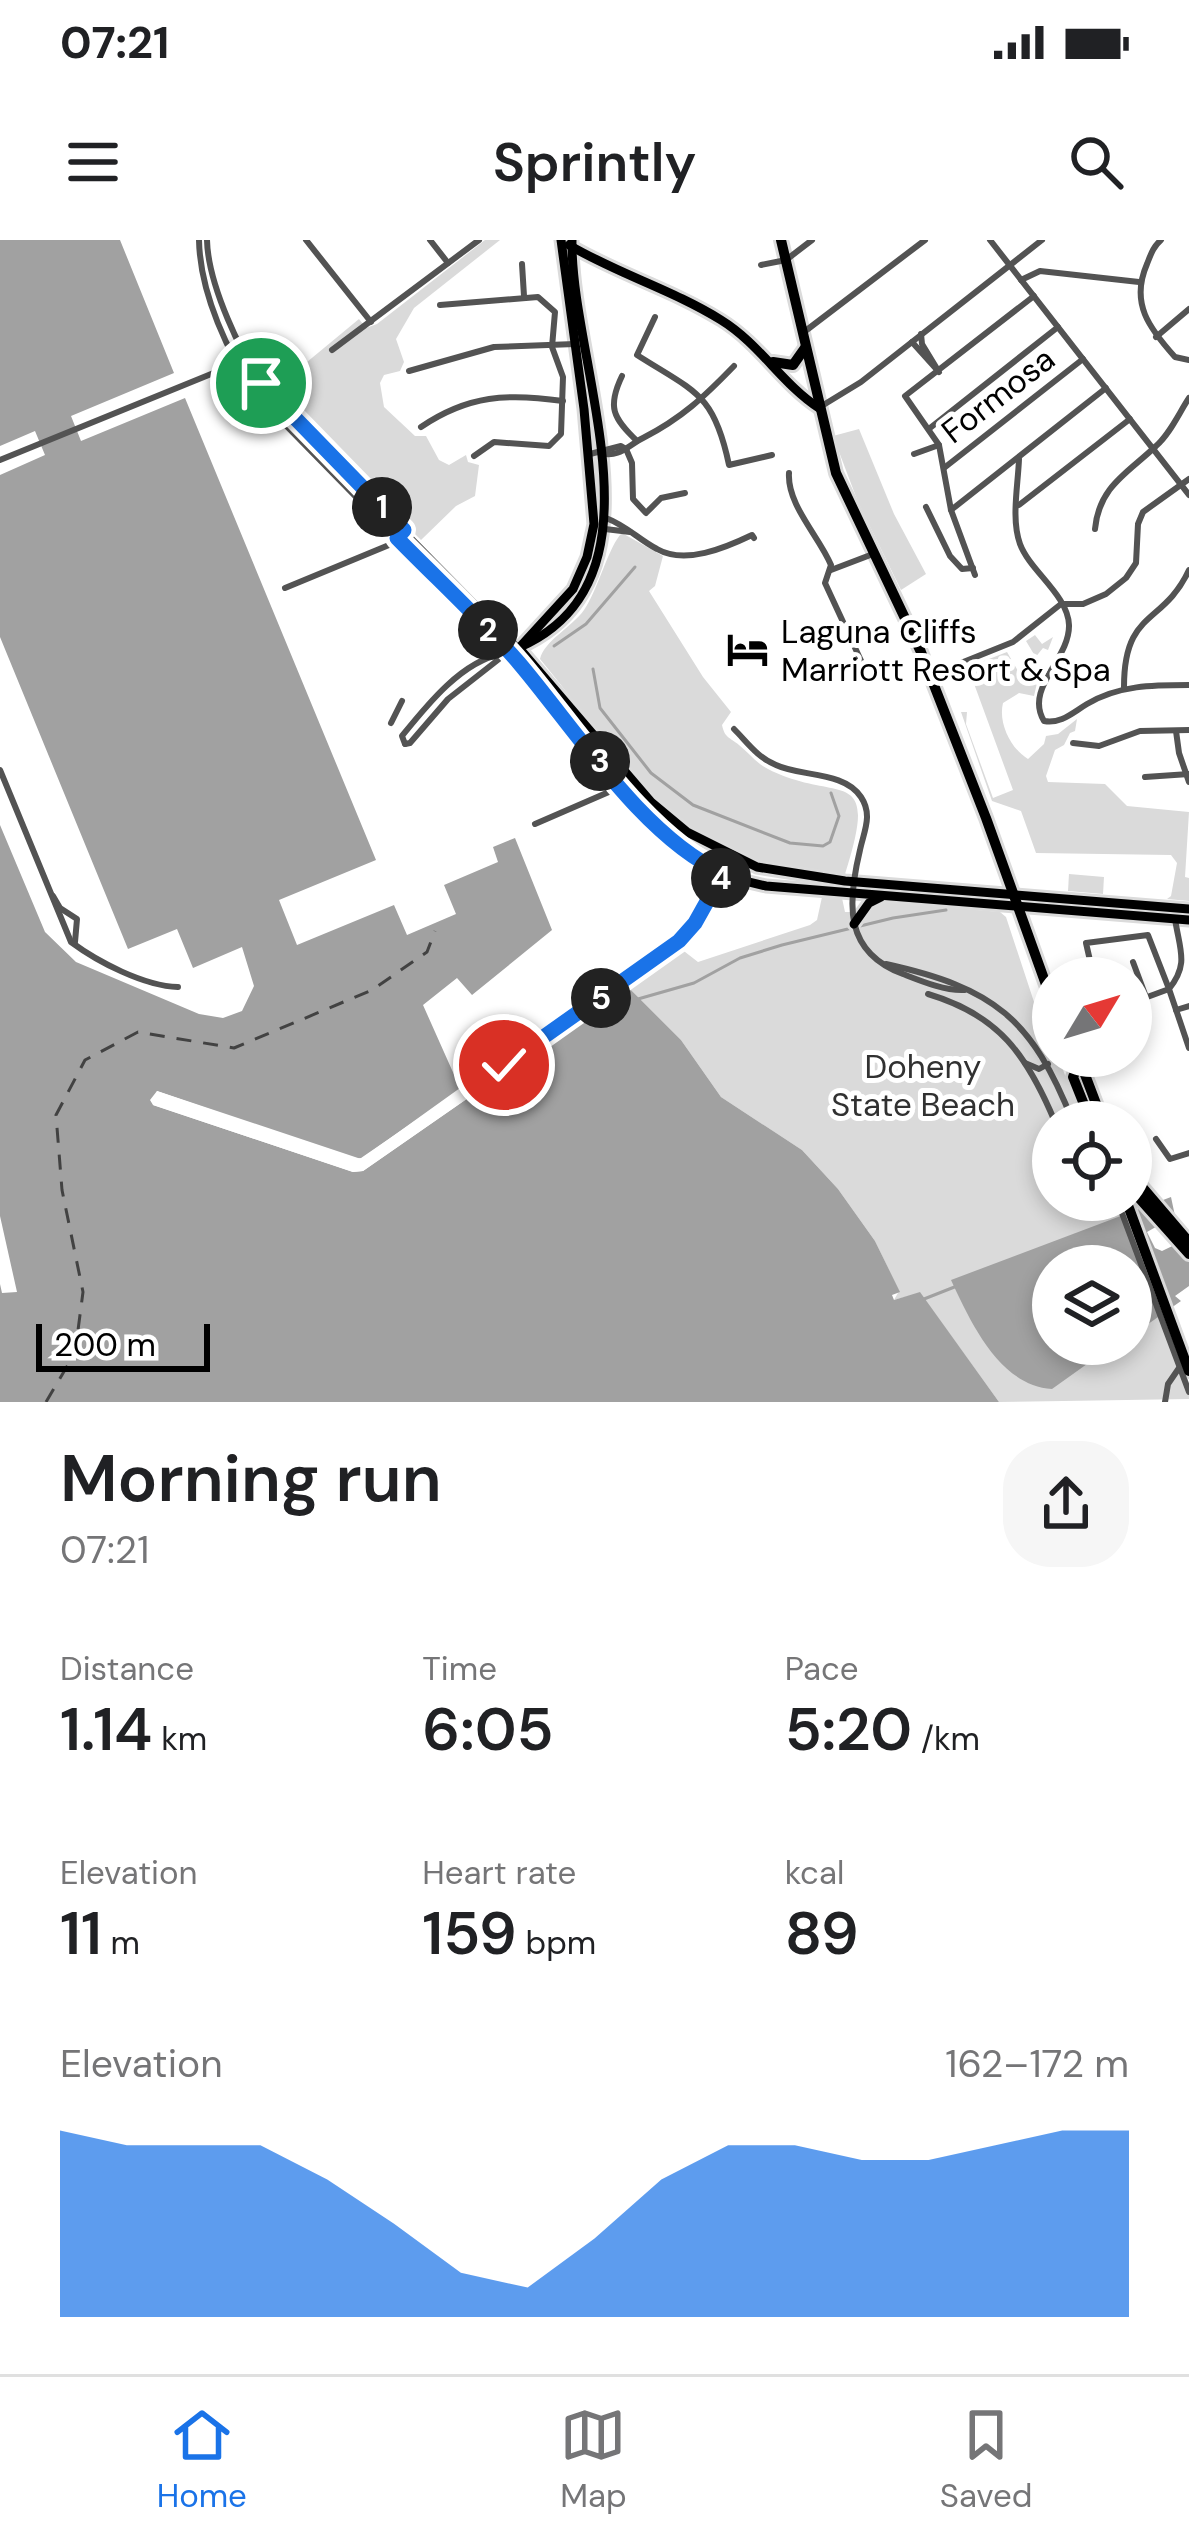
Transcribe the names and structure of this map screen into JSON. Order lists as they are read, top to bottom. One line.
{"streets":{"street":["Formosa"]},"parks":["Doheny State Beach"],"places":{"hotel":["Laguna Cliffs Marriott Resort & Spa"]},"scale_bar":"200 m","north":"top right","page":{"status":"07:21","header":"Sprintly","pins":["1","2","3","4","5"],"scale":"200 m","heading":["Morning run","07:21"],"stats":[["Distance","1.14 km"],["Time","6:05"],["Pace","5:20 /km"],["Elevation","11 m"],["Heart rate","159 bpm"],["kcal","89"]],"chart":["Elevation","162–172 m"],"tabs":["Home","Map","Saved"]}}
